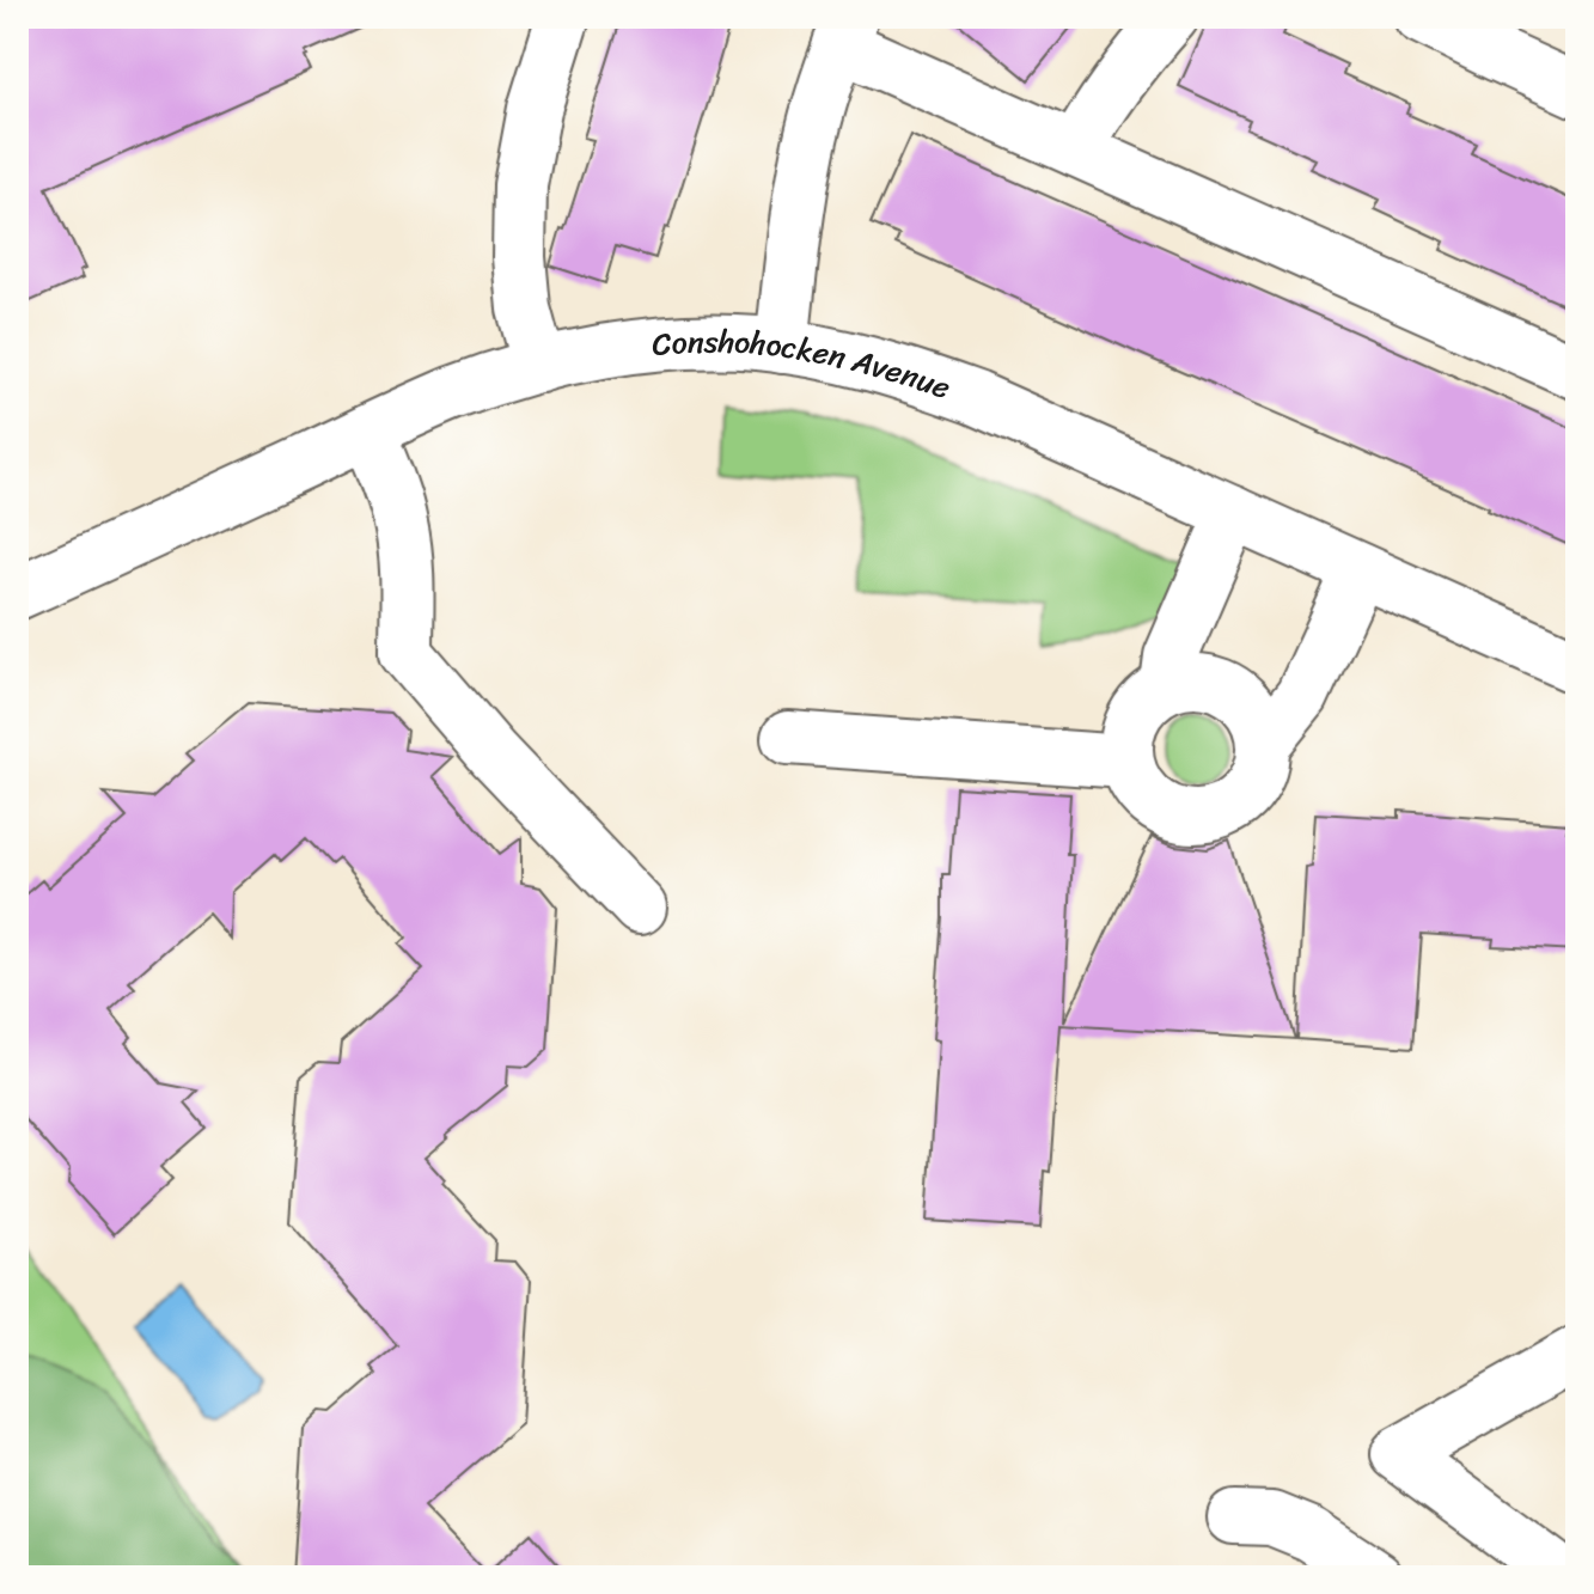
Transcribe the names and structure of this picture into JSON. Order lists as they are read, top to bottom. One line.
{"streets":{"street":["Conshohocken Avenue"]}}
